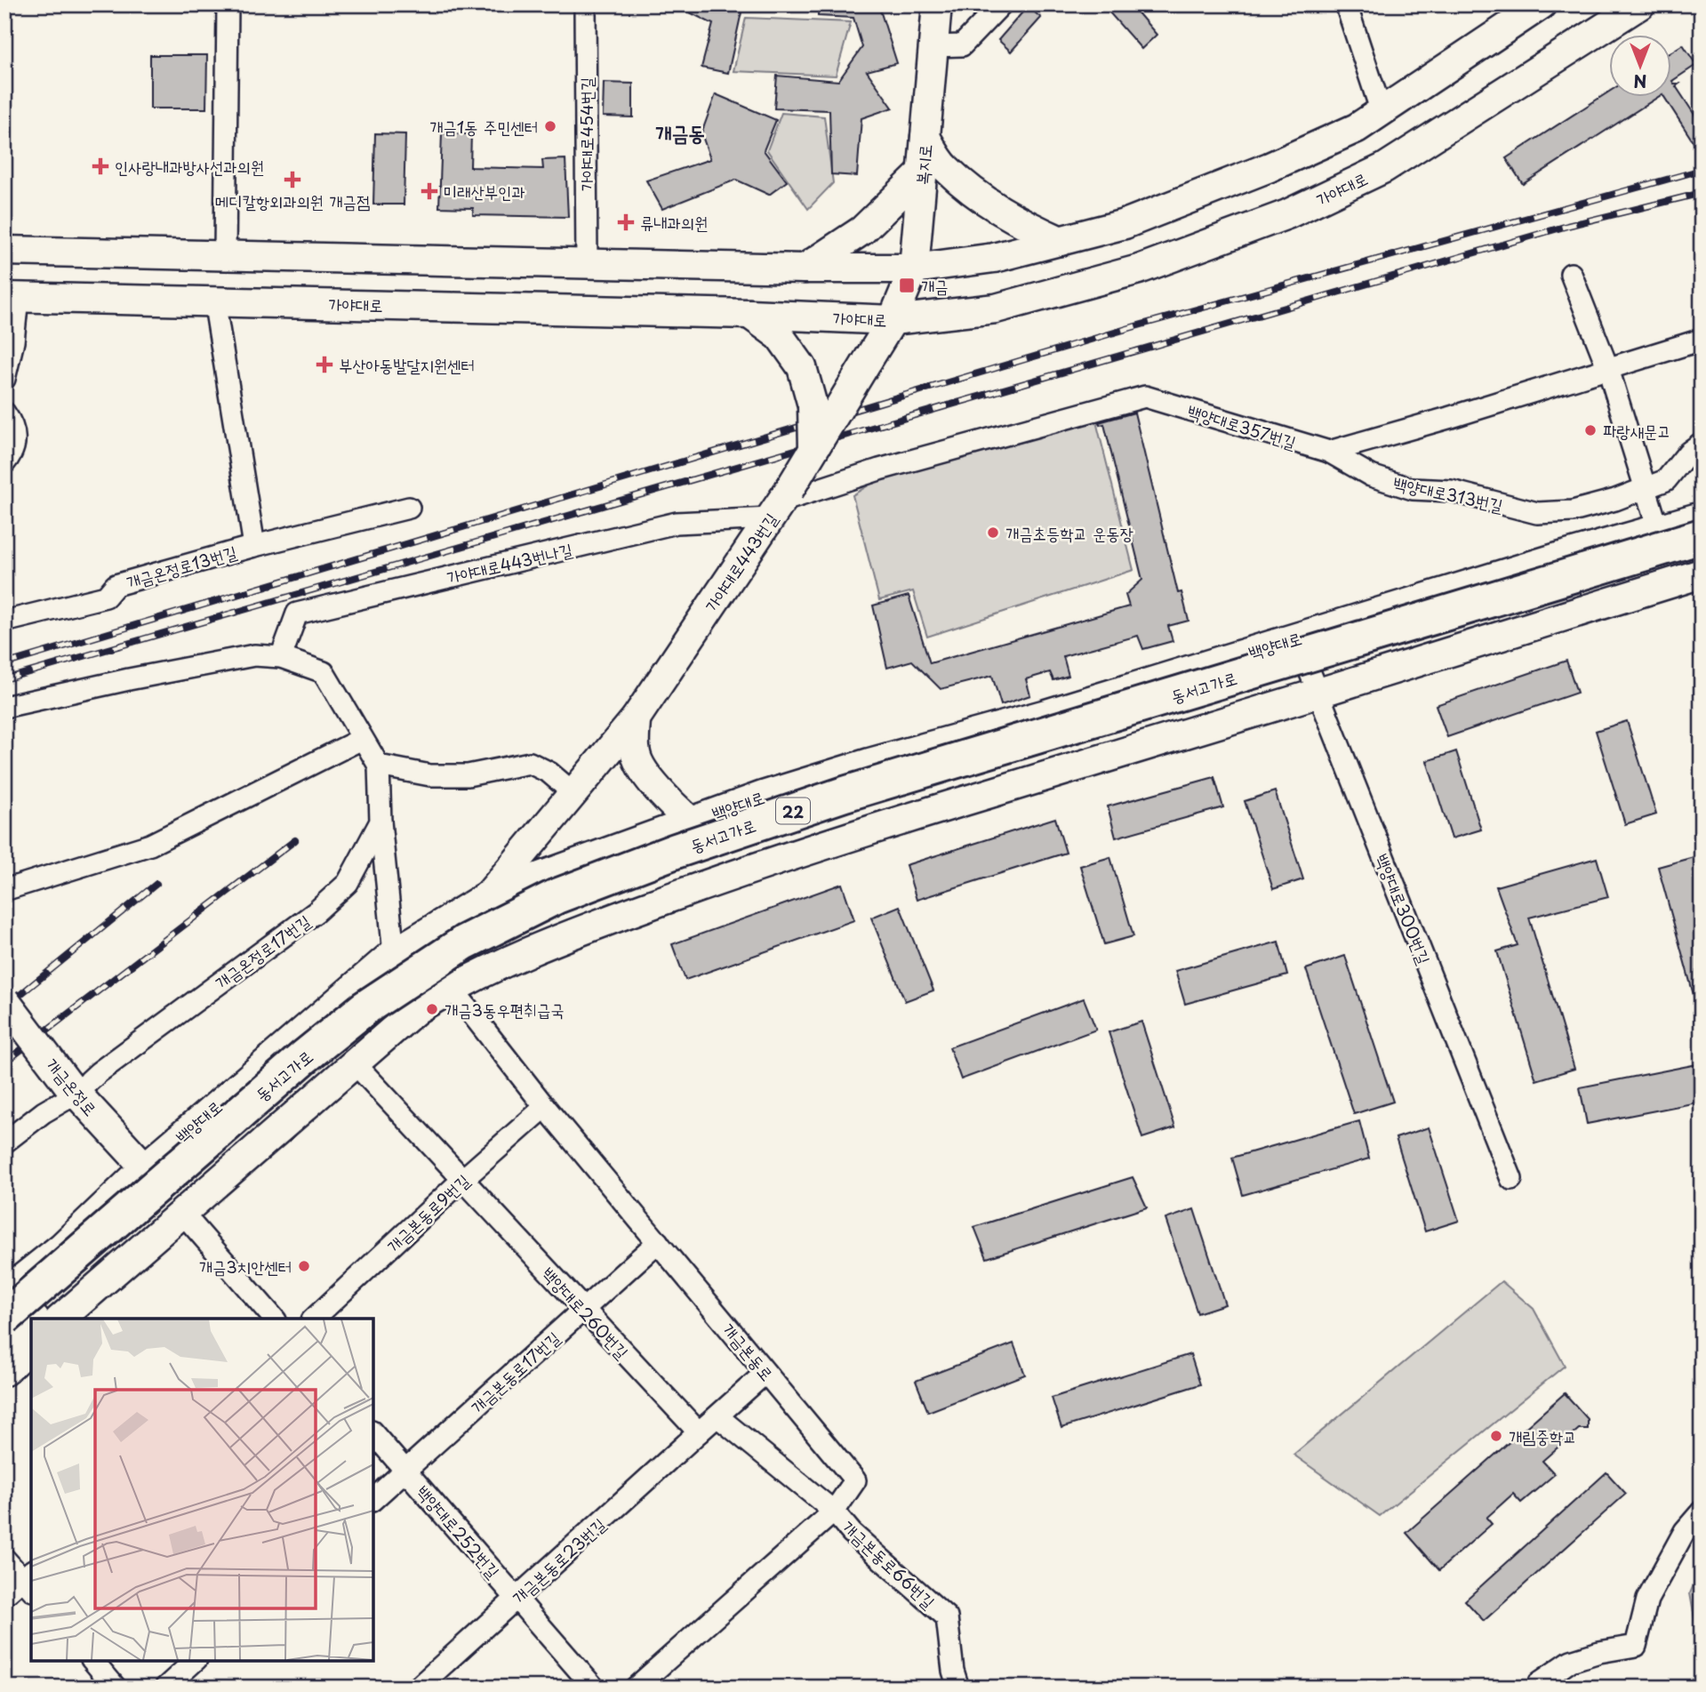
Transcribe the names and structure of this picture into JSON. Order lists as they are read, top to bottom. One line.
{"streets":{"highway":["동서고가로","22"],"main road":["복지로","가야대로","가야대로443번길","백양대로","개금온정로"],"street":["가야대로454번길","백양대로357번길","백양대로313번길","가야대로443번나길","개금온정로13번길","백양대로300번길","개금온정로17번길","개금본동로9번길","백양대로260번길","개금본동로","개금본동로17번길","백양대로252번길","개금본동로23번길","개금본동로66번길"]},"crossings":[["복지로","가야대로"],["복지로","가야대로443번길"],["가야대로","가야대로443번길"],["가야대로","개금온정로13번길"],["백양대로357번길","백양대로313번길"],["백양대로357번길","가야대로443번길"],["백양대로357번길","가야대로443번나길"],["가야대로443번길","가야대로443번나길"],["가야대로443번길","백양대로"],["백양대로","백양대로300번길"],["백양대로","개금온정로"],["개금온정로17번길","개금온정로"],["개금본동로9번길","백양대로260번길"],["개금본동로9번길","개금본동로"],["백양대로260번길","개금본동로17번길"],["백양대로260번길","개금본동로23번길"],["개금본동로","개금본동로17번길"],["개금본동로","개금본동로66번길"],["개금본동로17번길","백양대로252번길"],["백양대로252번길","개금본동로23번길"]],"districts":["개금동"],"places":{"other":["개금1동 주민센터","파랑새문고","개금초등학교 운동장","개금3동우편취급국","개금3치안센터","개림중학교"],"health":["인사랑내과방사선과의원","메디칼항외과의원 개금점","미래산부인과","류내과의원","부산아동발달지원센터"],"transit":["개금"]},"north":"bottom"}
